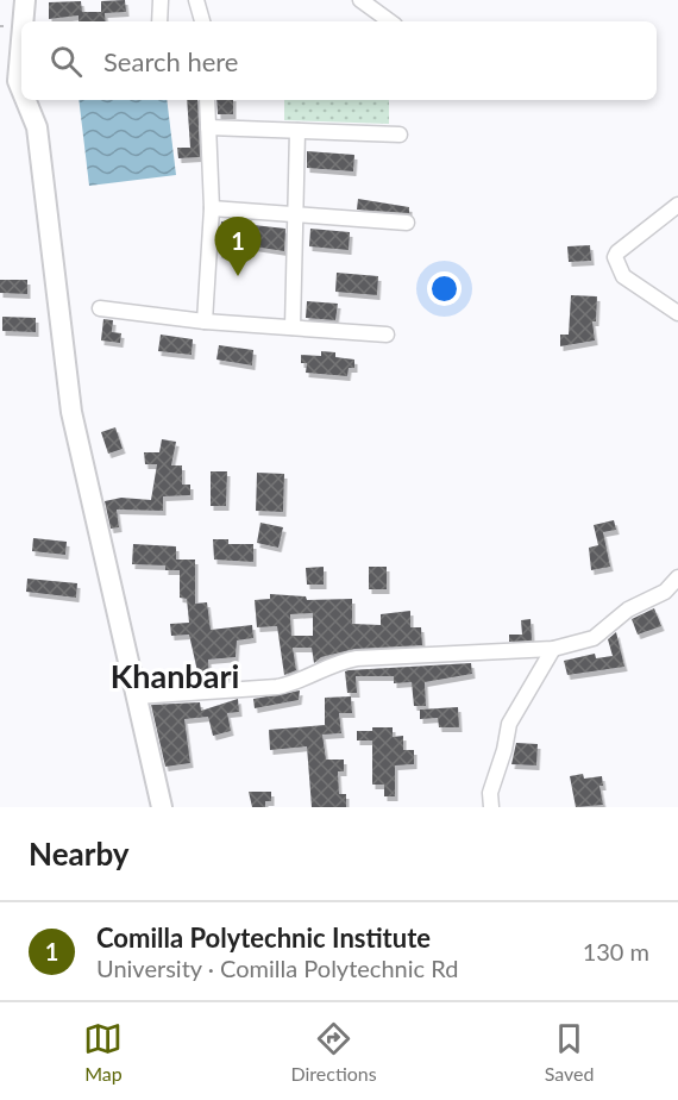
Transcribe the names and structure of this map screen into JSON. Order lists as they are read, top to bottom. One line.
{"districts":["Khanbari"],"page":{"search":"Search here","pins":"1","heading":"Nearby","list":[{"mark":"1","name":"Comilla Polytechnic Institute","note":"University · Comilla Polytechnic Rd","value":"130 m"}],"nav":["Map","Directions","Saved"]}}
